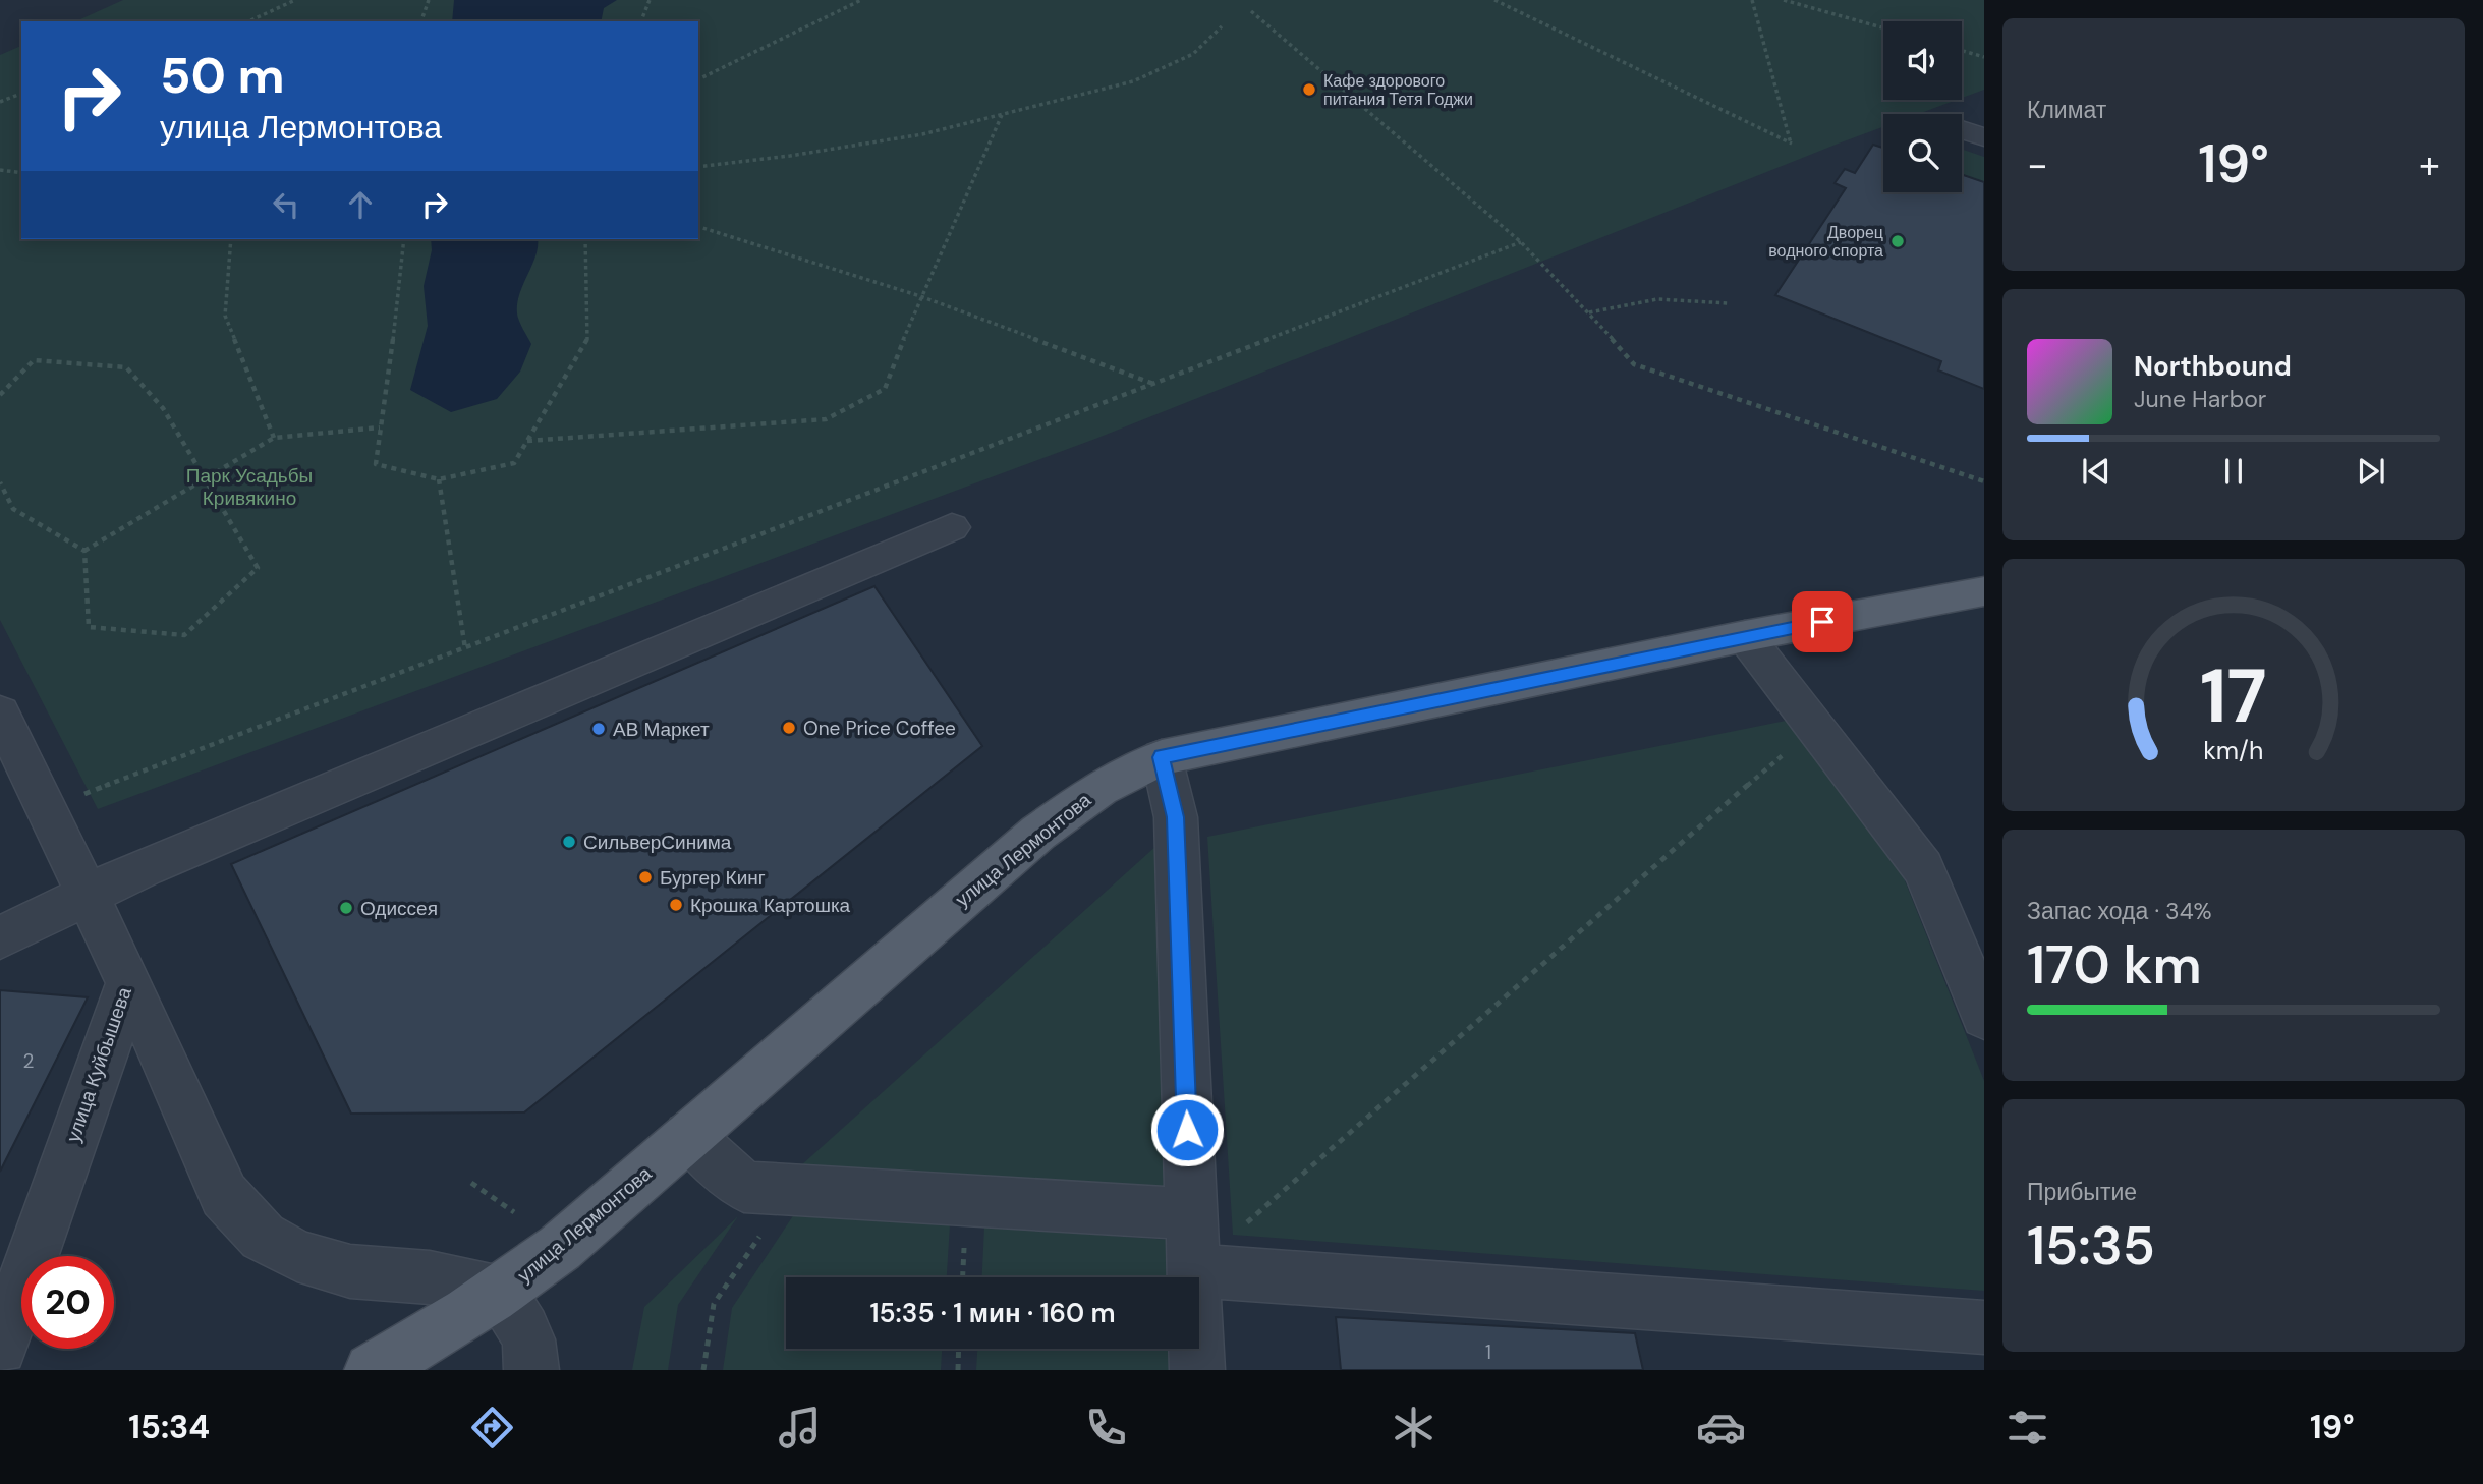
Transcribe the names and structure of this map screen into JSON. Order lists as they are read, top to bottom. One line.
{"streets":{"main road":["улица Лермонтова"],"street":["улица Куйбышева"]},"parks":["Парк Усадьбы Кривякино"],"places":["Кафе здорового питания Тетя Годжи","Дворец водного спорта","One Price Coffee","АВ Маркет","СильверСинима","Бургер Кинг","Крошка Картошка","Одиссея"],"house_numbers":["2","1"],"page":{"tile":["Климат",["Запас хода · 34%","170 km"],["Прибытие","15:35"]],"turn":["50 m","улица Лермонтова"],"heat":["−","19°","+"],"song":["Northbound","June Harbor"],"limit":"20","trip":"15:35 · 1 мин · 160 m","tabs":["15:34","19°"],"gauge":["17","km/h"]}}
